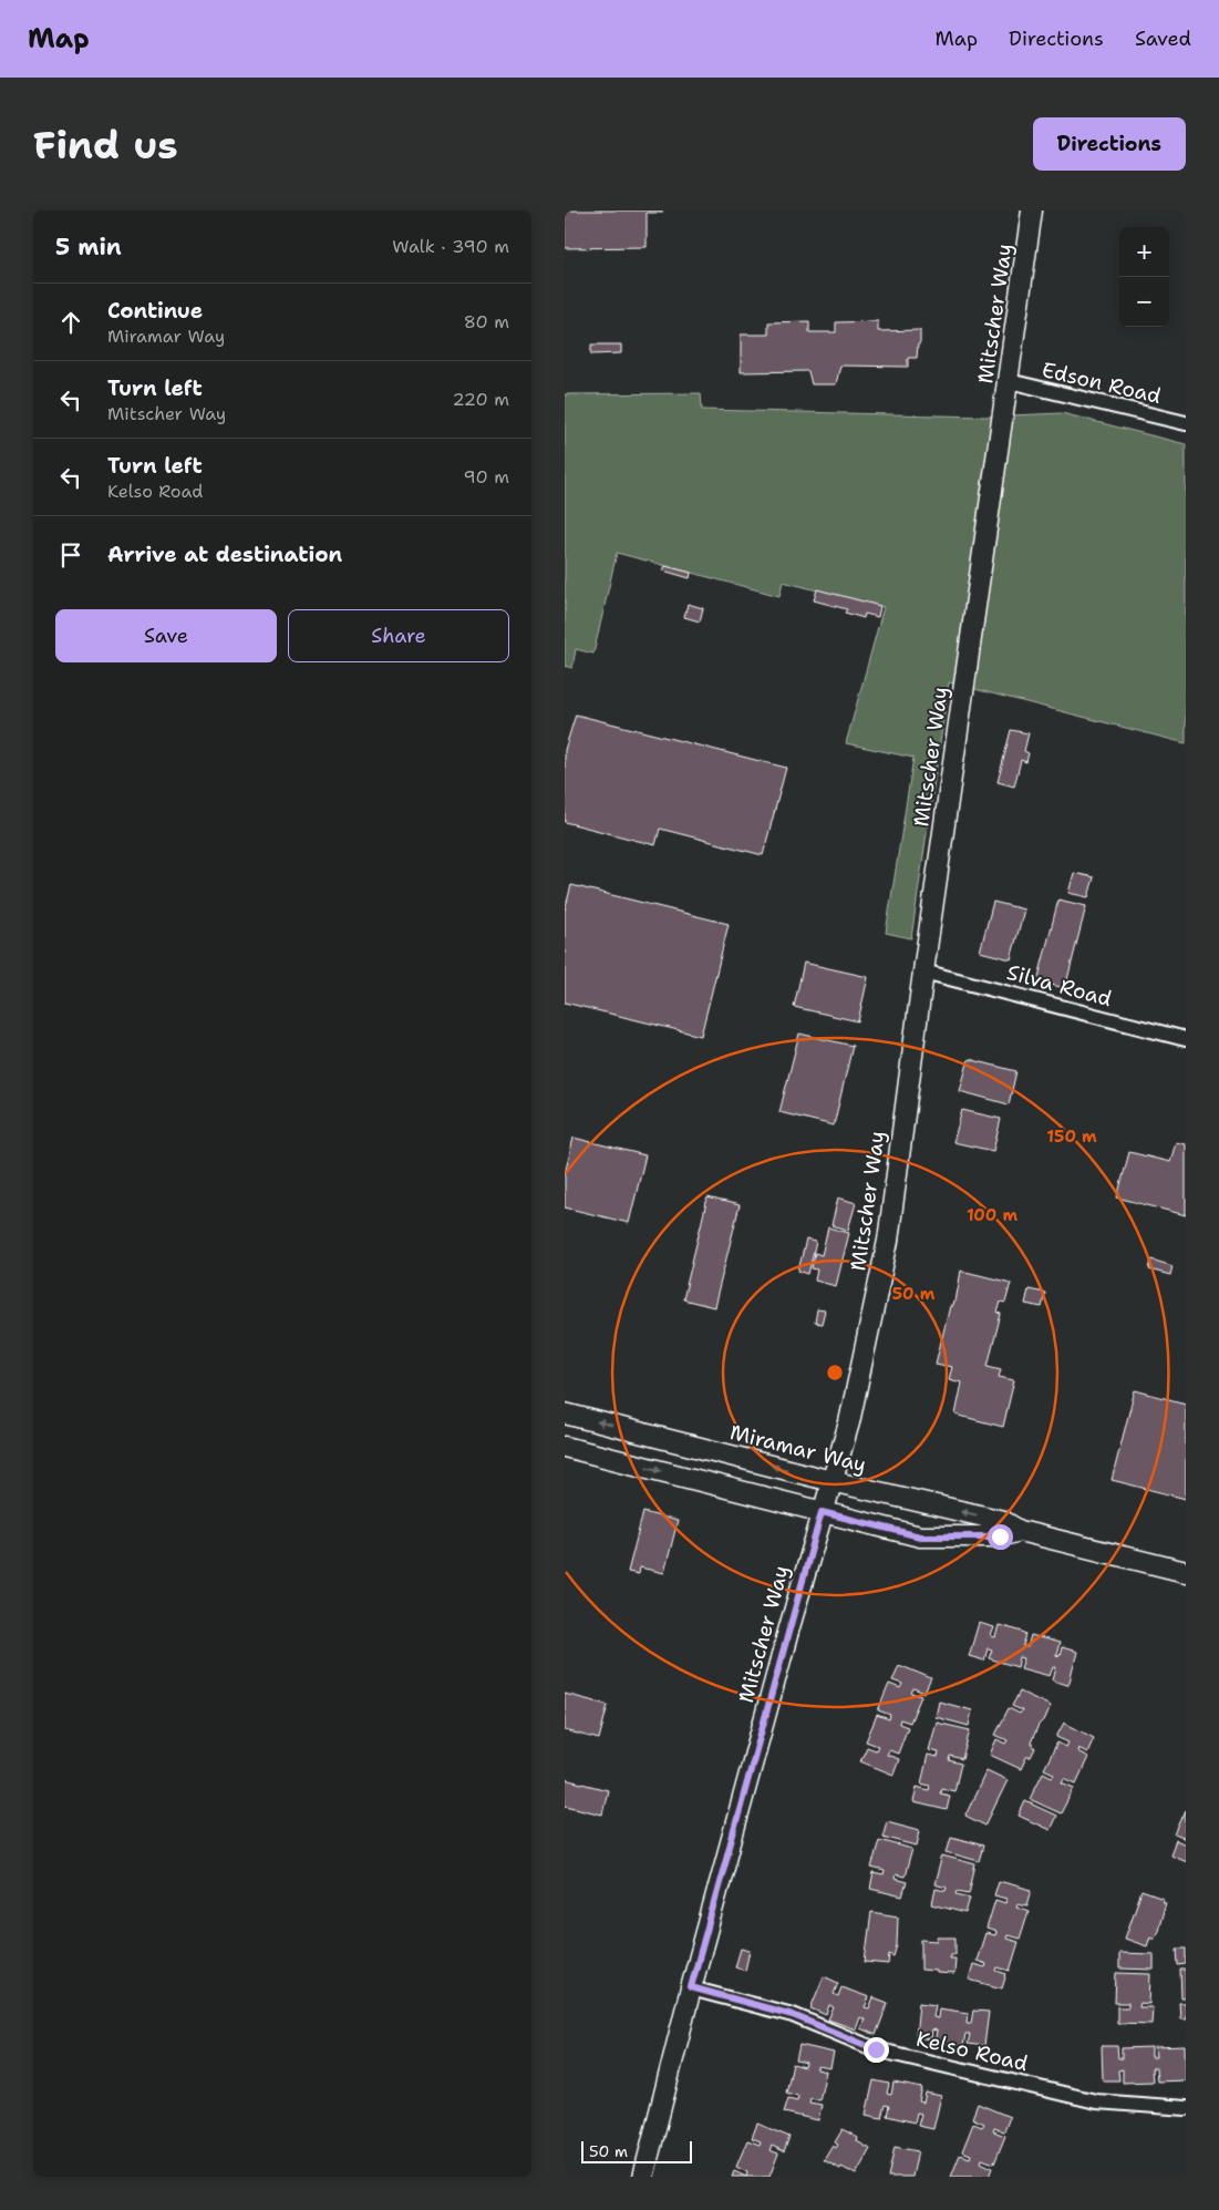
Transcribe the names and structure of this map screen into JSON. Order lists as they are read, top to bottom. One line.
{"streets":{"street":["Mitscher Way","Edson Road","Silva Road","Miramar Way","Kelso Road"]},"crossings":[["Mitscher Way","Edson Road"],["Mitscher Way","Silva Road"],["Mitscher Way","Miramar Way"],["Mitscher Way","Kelso Road"]],"scale_bar":"50 m","page":{"header":"Map","nav":["Map","Directions","Saved"],"buttons":["Directions",["Save","Share"]],"title":"Find us","heading":["5 min","Walk · 390 m"],"map_buttons":["+","−"],"list":[["Continue","Miramar Way","80 m"],["Turn left","Mitscher Way","220 m"],["Turn left","Kelso Road","90 m"],"Arrive at destination"],"scale":"50 m"},"rings":["150 m","100 m","50 m"]}
